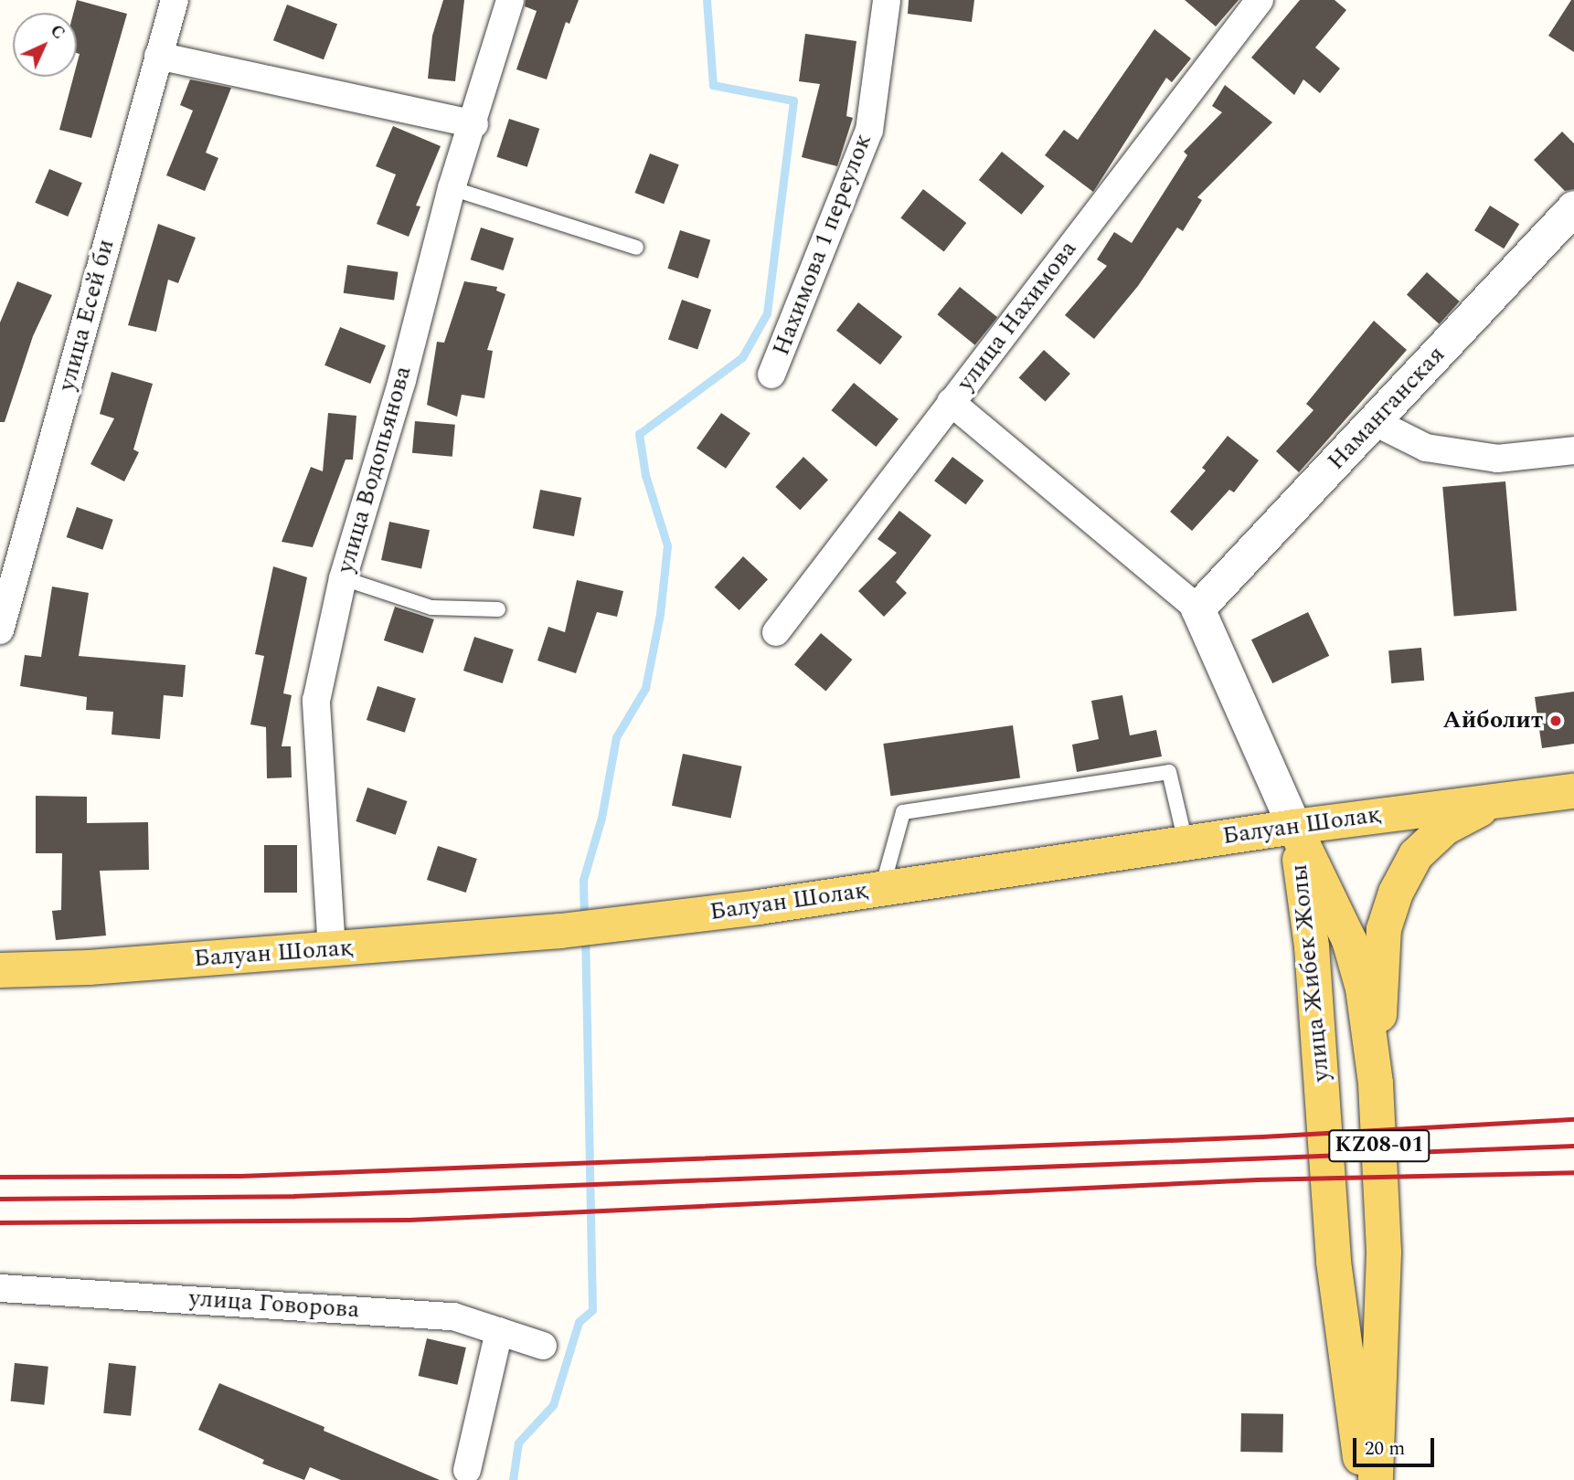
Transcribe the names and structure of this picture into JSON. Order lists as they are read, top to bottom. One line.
{"streets":{"main road":["Балуан Шолақ","улица Жибек Жолы","KZ08-01"],"street":["Нахимова 1 переулок","улица Есей би","улица Нахимова","Наманганская","улица Водопьянова","улица Говорова"]},"crossings":[["улица Водопьянова","Балуан Шолақ"],["Балуан Шолақ","улица Жибек Жолы"],["Балуан Шолақ","KZ08-01"],["улица Жибек Жолы","KZ08-01"]],"places":["Айболит"],"scale_bar":"20 m","north":"top right"}
